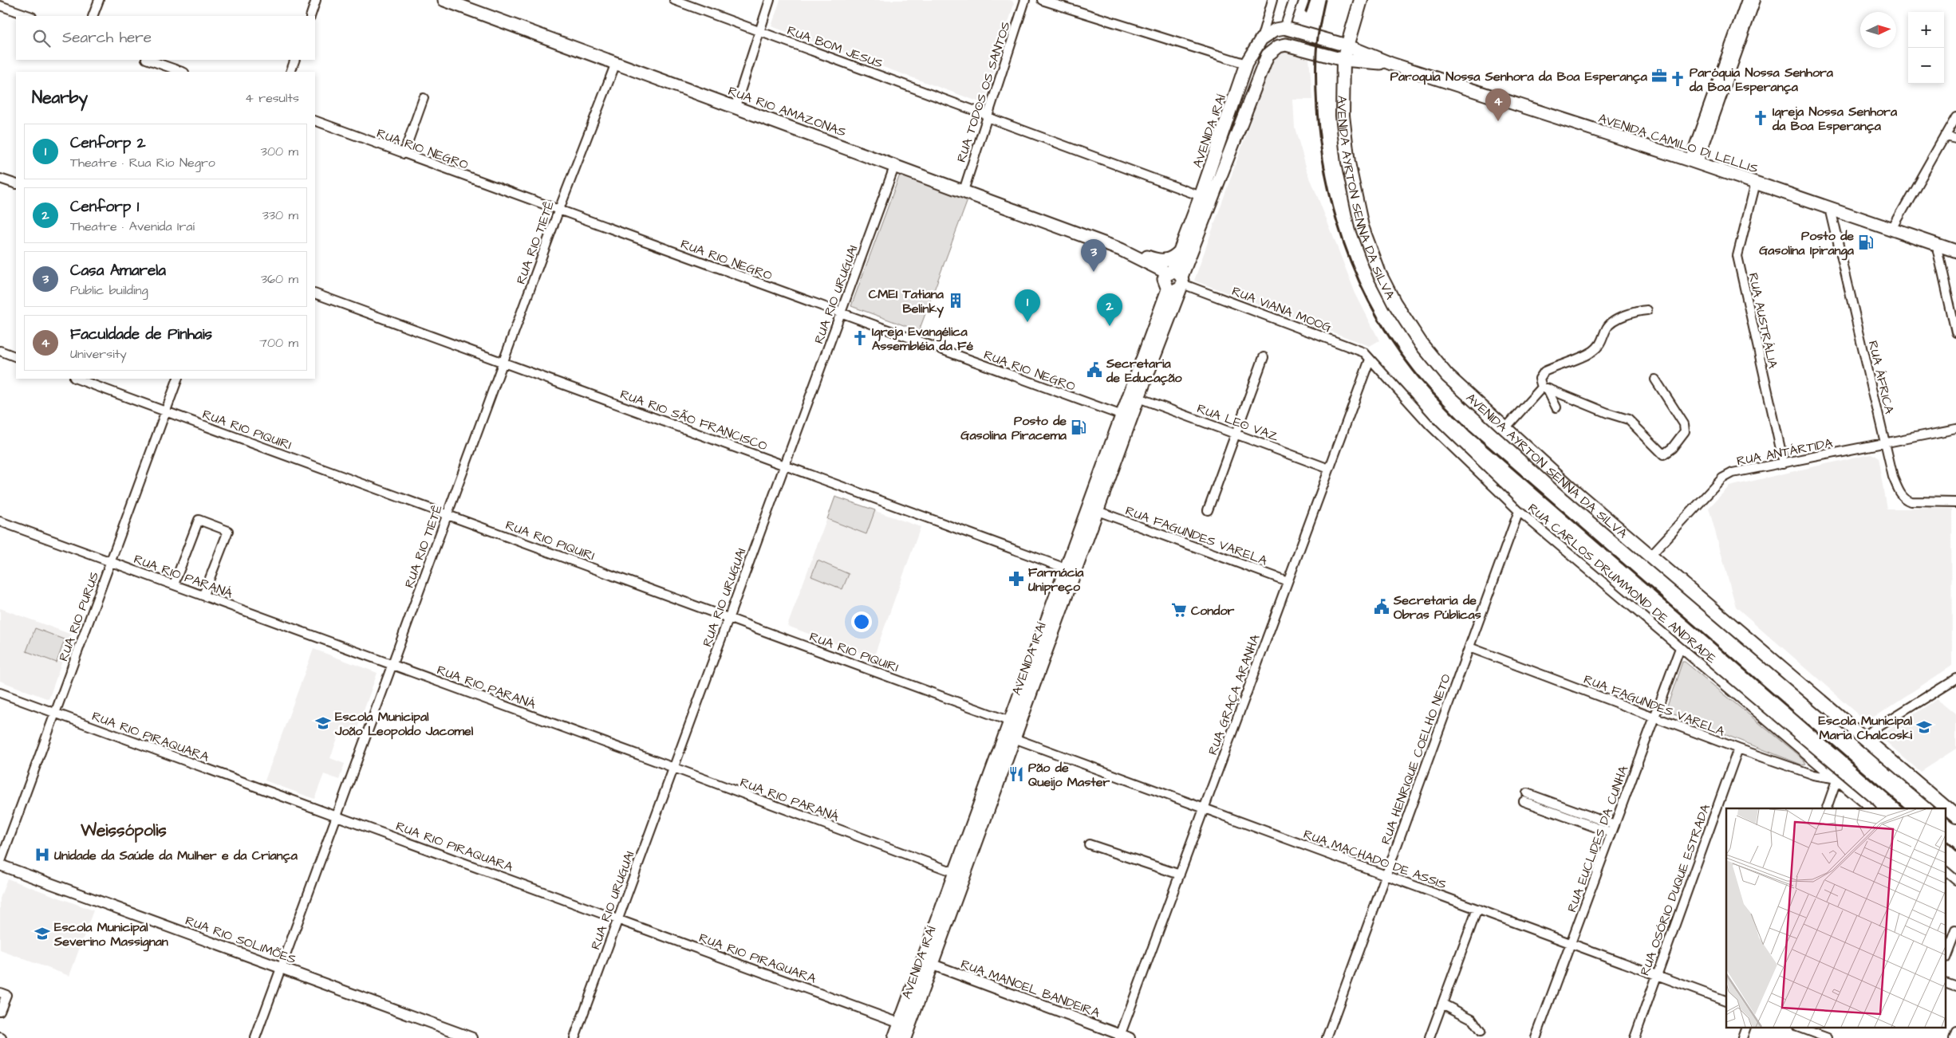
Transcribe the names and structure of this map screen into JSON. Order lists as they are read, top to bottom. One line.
{"streets":{"main road":["RUA RIO AMAZONAS","AVENIDA IRAÍ","AVENIDA CAMILO DI LELLIS","AVENIDA AYRTON SENNA DA SILVA"],"street":["RUA BOM JESUS","RUA TODOS OS SANTOS","RUA RIO NEGRO","RUA RIO TIETÊ","RUA RIO URUGUAI","RUA VIANA MOOG","RUA AUSTRÁLIA","RUA ÁFRICA","RUA RIO SÃO FRANCISCO","RUA LEO VAZ","RUA RIO PIQUIRI","RUA ANTÁRTIDA","RUA FAGUNDES VARELA","RUA RIO PARANÁ","RUA CARLOS DRUMMOND DE ANDRADE","RUA RIO PURUS","RUA GRAÇA ARANHA","RUA RIO PIRAQUARA","RUA HENRIQUE COELHO NETO","RUA EUCLIDES DA CUNHA","RUA MACHADO DE ASSIS","RUA OSÓRIO DUQUE ESTRADA","RUA RIO SOLIMÕES","RUA MANOEL BANDEIRA"]},"crossings":[["RUA BOM JESUS","RUA TODOS OS SANTOS"],["RUA BOM JESUS","AVENIDA IRAÍ"],["RUA TODOS OS SANTOS","RUA RIO AMAZONAS"],["RUA RIO AMAZONAS","AVENIDA IRAÍ"],["RUA RIO AMAZONAS","RUA RIO TIETÊ"],["RUA RIO AMAZONAS","RUA RIO URUGUAI"],["RUA RIO AMAZONAS","RUA VIANA MOOG"],["AVENIDA IRAÍ","AVENIDA CAMILO DI LELLIS"],["AVENIDA IRAÍ","RUA RIO NEGRO"],["AVENIDA IRAÍ","RUA VIANA MOOG"],["AVENIDA IRAÍ","RUA RIO SÃO FRANCISCO"],["AVENIDA IRAÍ","RUA LEO VAZ"],["AVENIDA IRAÍ","RUA RIO PIQUIRI"],["AVENIDA IRAÍ","RUA FAGUNDES VARELA"],["AVENIDA IRAÍ","RUA RIO PARANÁ"],["AVENIDA IRAÍ","RUA RIO PIRAQUARA"],["AVENIDA IRAÍ","RUA MACHADO DE ASSIS"],["AVENIDA IRAÍ","RUA MANOEL BANDEIRA"],["AVENIDA CAMILO DI LELLIS","AVENIDA AYRTON SENNA DA SILVA"],["AVENIDA CAMILO DI LELLIS","RUA AUSTRÁLIA"],["AVENIDA CAMILO DI LELLIS","RUA ÁFRICA"],["RUA RIO NEGRO","RUA RIO TIETÊ"],["RUA RIO NEGRO","RUA RIO URUGUAI"],["AVENIDA AYRTON SENNA DA SILVA","RUA ANTÁRTIDA"],["RUA RIO TIETÊ","RUA RIO SÃO FRANCISCO"],["RUA RIO TIETÊ","RUA RIO PIQUIRI"],["RUA RIO TIETÊ","RUA RIO PARANÁ"],["RUA RIO TIETÊ","RUA RIO PIRAQUARA"],["RUA RIO TIETÊ","RUA RIO SOLIMÕES"],["RUA RIO URUGUAI","RUA RIO SÃO FRANCISCO"],["RUA RIO URUGUAI","RUA RIO PIQUIRI"],["RUA RIO URUGUAI","RUA RIO PARANÁ"],["RUA RIO URUGUAI","RUA RIO PIRAQUARA"],["RUA VIANA MOOG","RUA CARLOS DRUMMOND DE ANDRADE"],["RUA VIANA MOOG","RUA GRAÇA ARANHA"],["RUA AUSTRÁLIA","RUA ANTÁRTIDA"],["RUA ÁFRICA","RUA ANTÁRTIDA"],["RUA LEO VAZ","RUA GRAÇA ARANHA"],["RUA RIO PIQUIRI","RUA RIO PURUS"],["RUA FAGUNDES VARELA","RUA CARLOS DRUMMOND DE ANDRADE"],["RUA FAGUNDES VARELA","RUA GRAÇA ARANHA"],["RUA FAGUNDES VARELA","RUA HENRIQUE COELHO NETO"],["RUA FAGUNDES VARELA","RUA EUCLIDES DA CUNHA"],["RUA FAGUNDES VARELA","RUA OSÓRIO DUQUE ESTRADA"],["RUA RIO PARANÁ","RUA RIO PURUS"],["RUA CARLOS DRUMMOND DE ANDRADE","RUA GRAÇA ARANHA"],["RUA CARLOS DRUMMOND DE ANDRADE","RUA HENRIQUE COELHO NETO"],["RUA CARLOS DRUMMOND DE ANDRADE","RUA EUCLIDES DA CUNHA"],["RUA RIO PURUS","RUA RIO PIRAQUARA"],["RUA RIO PURUS","RUA RIO SOLIMÕES"],["RUA GRAÇA ARANHA","RUA MACHADO DE ASSIS"],["RUA GRAÇA ARANHA","RUA MANOEL BANDEIRA"],["RUA HENRIQUE COELHO NETO","RUA MACHADO DE ASSIS"],["RUA EUCLIDES DA CUNHA","RUA MACHADO DE ASSIS"],["RUA MACHADO DE ASSIS","RUA OSÓRIO DUQUE ESTRADA"]],"districts":["Weissópolis"],"places":{"office":["Paroquia Nossa Senhora da Boa Esperança"],"church":["Paróquia Nossa Senhora da Boa Esperança","Igreja Nossa Senhora da Boa Esperança","Igreja Evangélica Assembléia da Fé"],"fuel station":["Posto de Gasolina Ipiranga","Posto de Gasolina Piracema"],"building":["CMEI Tatiana Belinky"],"public building":["Secretaria de Educação","Secretaria de Obras Públicas"],"pharmacy":["Farmácia Unipreço"],"supermarket":["Condor"],"school or university":["Escola Municipal João Leopoldo Jacomel","Escola Municipal Maria Chalcoski","Escola Municipal Severino Massignan"],"restaurant":["Pão de Queijo Master"],"hospital":["Unidade da Saúde da Mulher e da Criança"]},"north":"right","page":{"map_buttons":["+","−"],"search":"Search here","heading":["Nearby","4 results"],"pins":["4","3","1","2"],"list":[{"mark":"1","name":"Cenforp 2","note":"Theatre · Rua Rio Negro","value":"300 m"},{"mark":"2","name":"Cenforp 1","note":"Theatre · Avenida Iraí","value":"330 m"},{"mark":"3","name":"Casa Amarela","note":"Public building","value":"360 m"},{"mark":"4","name":"Faculdade de Pinhais","note":"University","value":"700 m"}]}}
